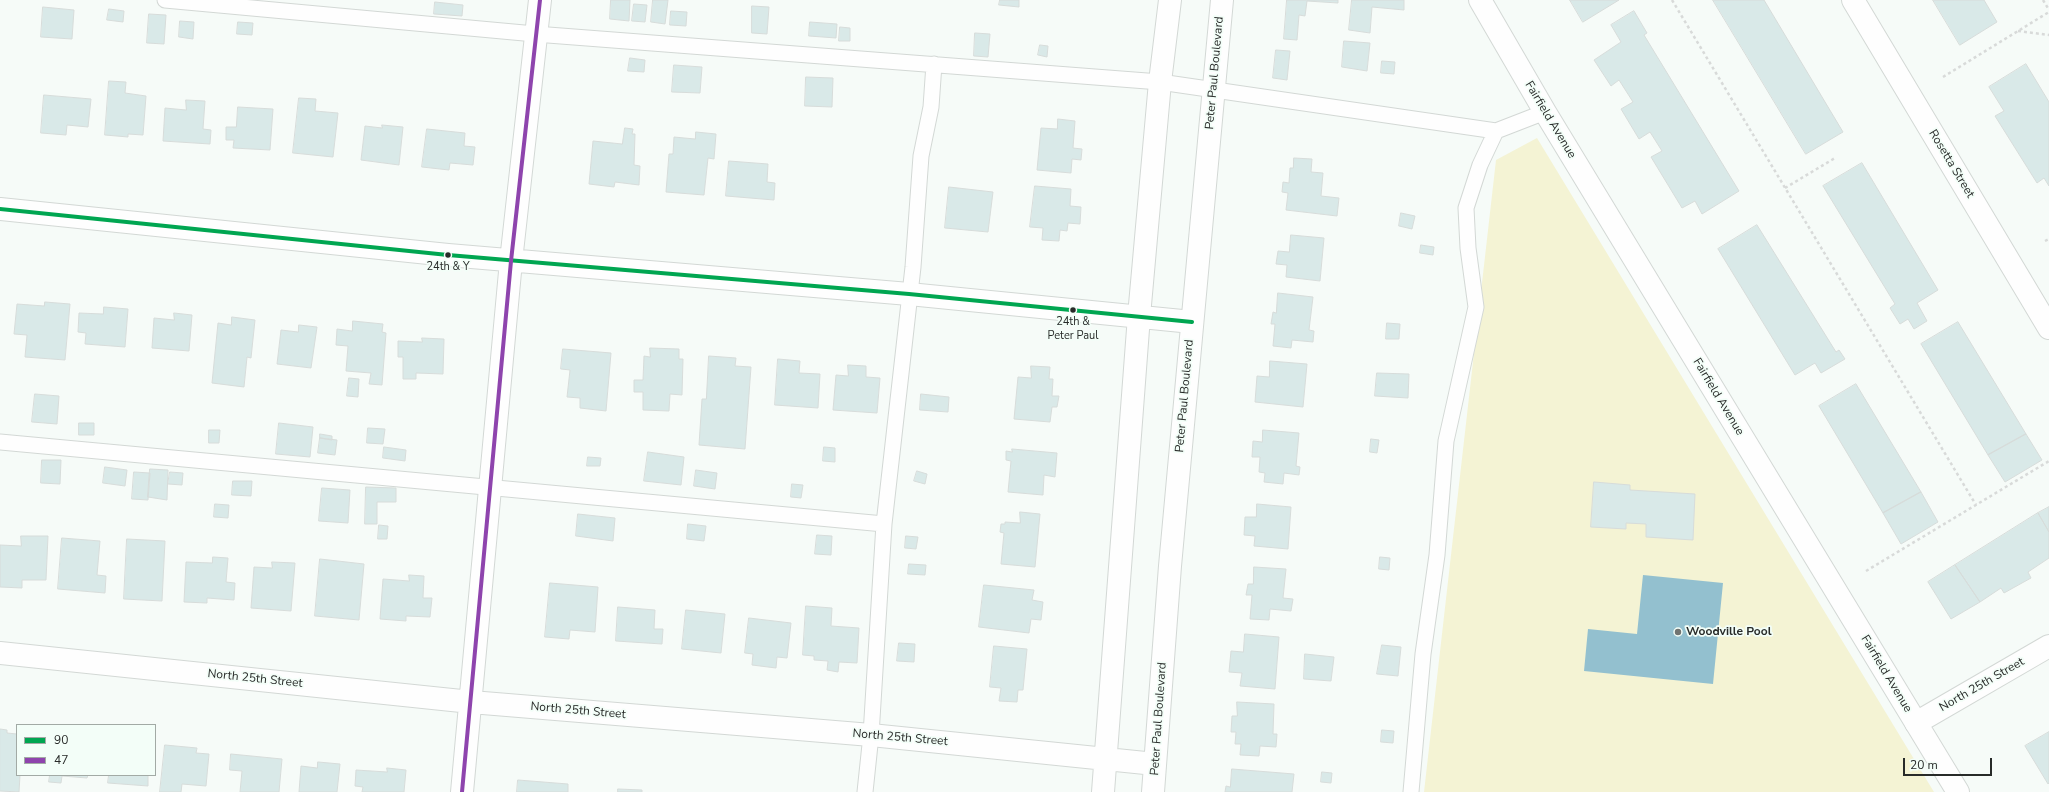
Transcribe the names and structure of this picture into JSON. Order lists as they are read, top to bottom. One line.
{"streets":{"street":["Peter Paul Boulevard","Fairfield Avenue","Rosetta Street","North 25th Street"]},"crossings":[["Peter Paul Boulevard","North 25th Street"],["Fairfield Avenue","North 25th Street"]],"places":["24th & Y","24th & Peter Paul","Woodville Pool"],"lines":["transit line 47","transit line 90"],"legend":["90","47"],"scale_bar":"20 m"}
